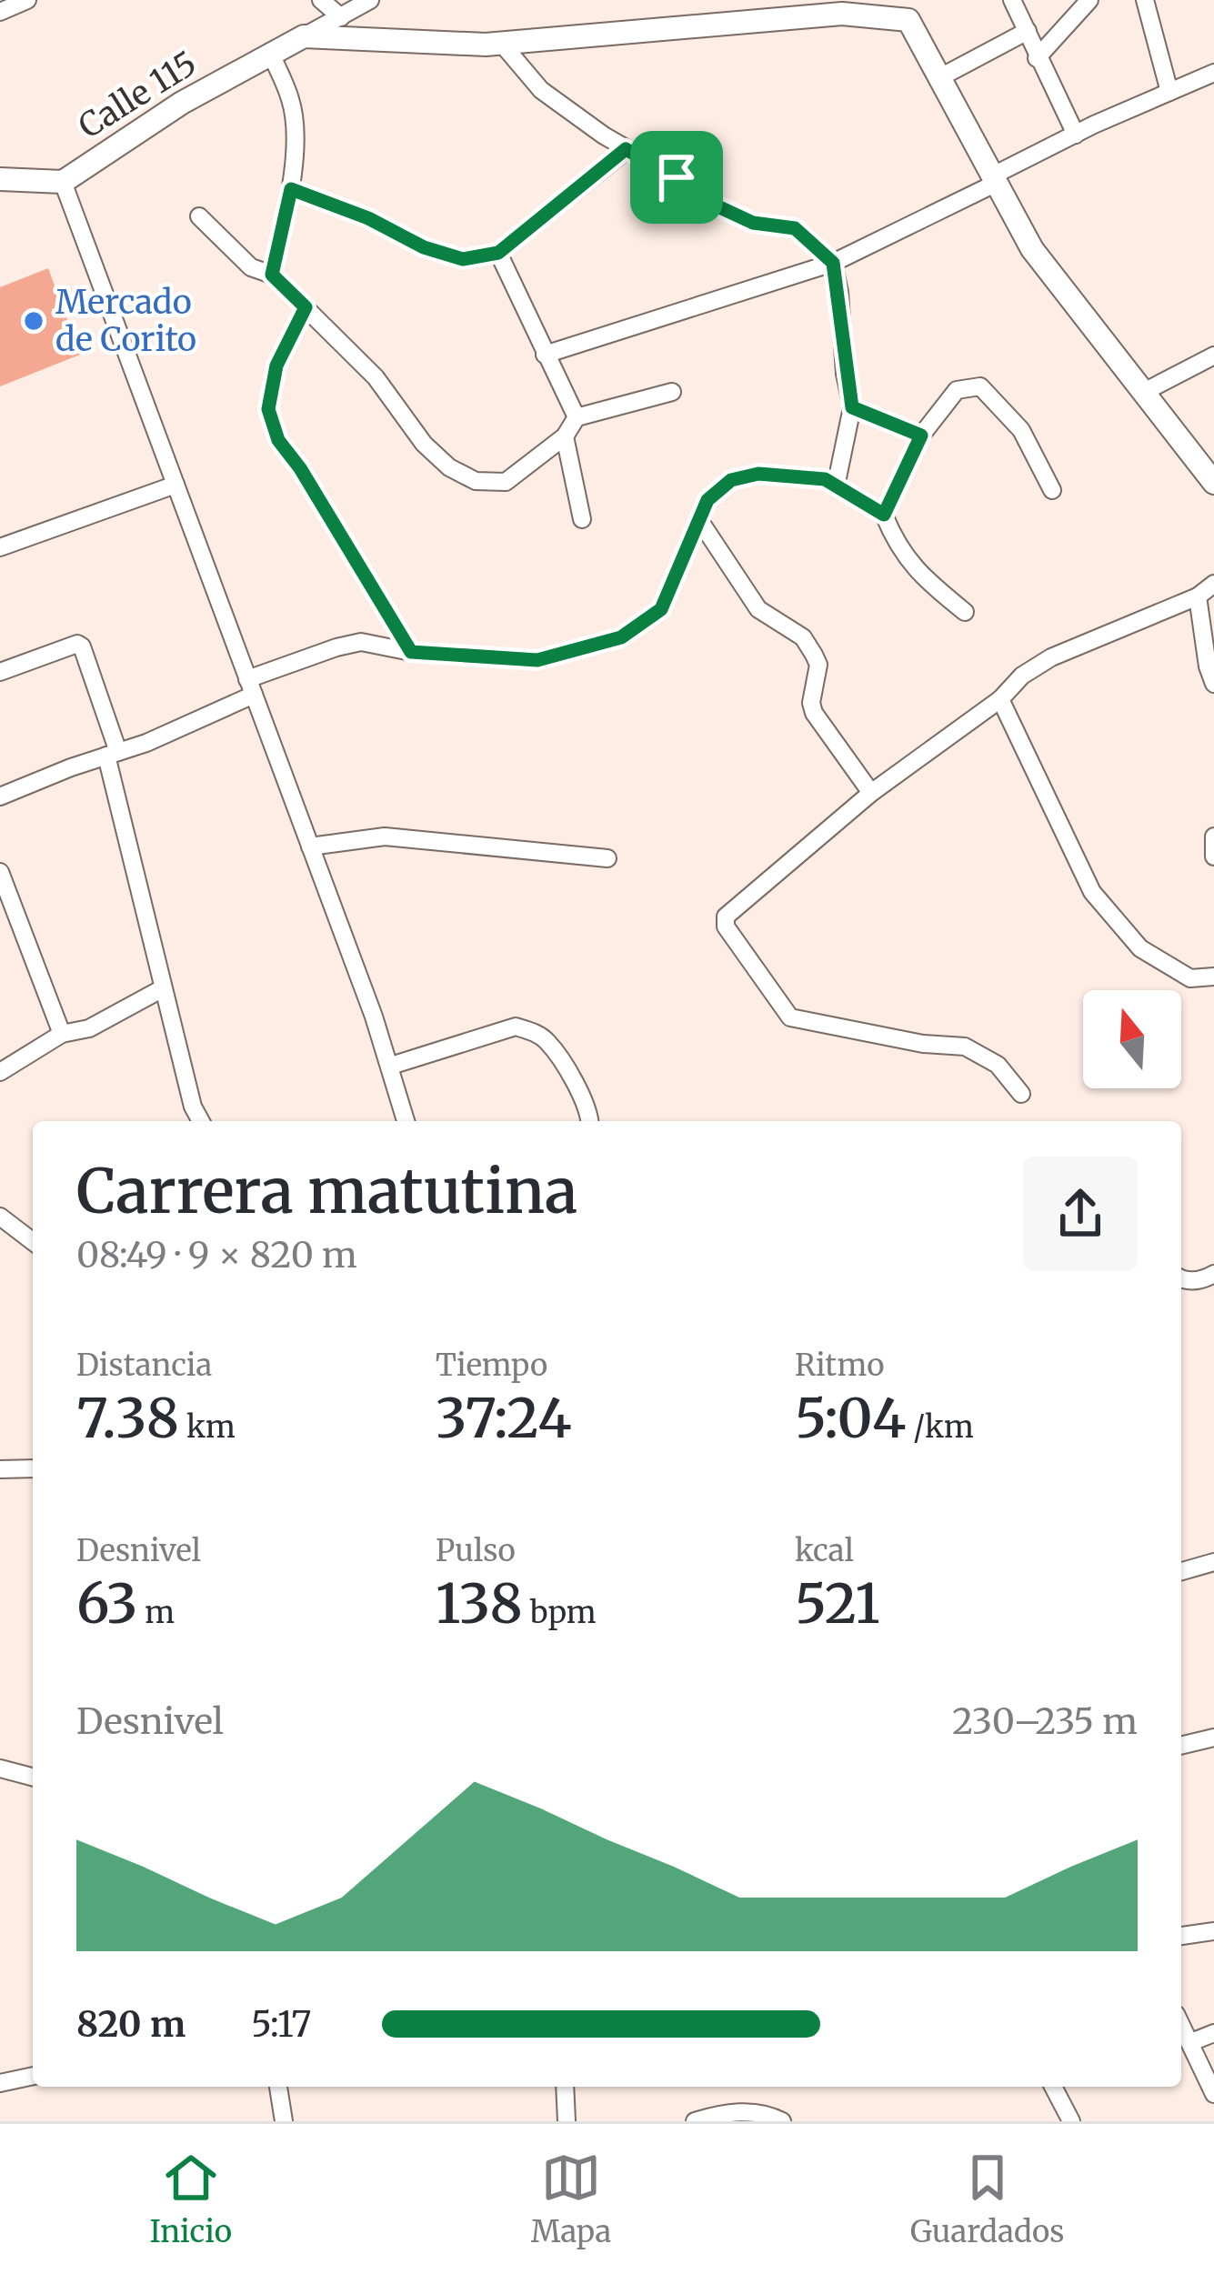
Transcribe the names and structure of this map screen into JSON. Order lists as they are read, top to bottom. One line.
{"streets":{"street":["Calle 115"]},"places":["Mercado de Corito"],"north":"top","page":{"heading":["Carrera matutina","08:49 · 9 × 820 m"],"stats":[["Distancia","7.38 km"],["Tiempo","37:24"],["Ritmo","5:04 /km"],["Desnivel","63 m"],["Pulso","138 bpm"],["kcal","521"]],"chart":["Desnivel","230–235 m"],"list":[{"name":"820 m","note":"5:17"}],"tabs":["Inicio","Mapa","Guardados"]}}
